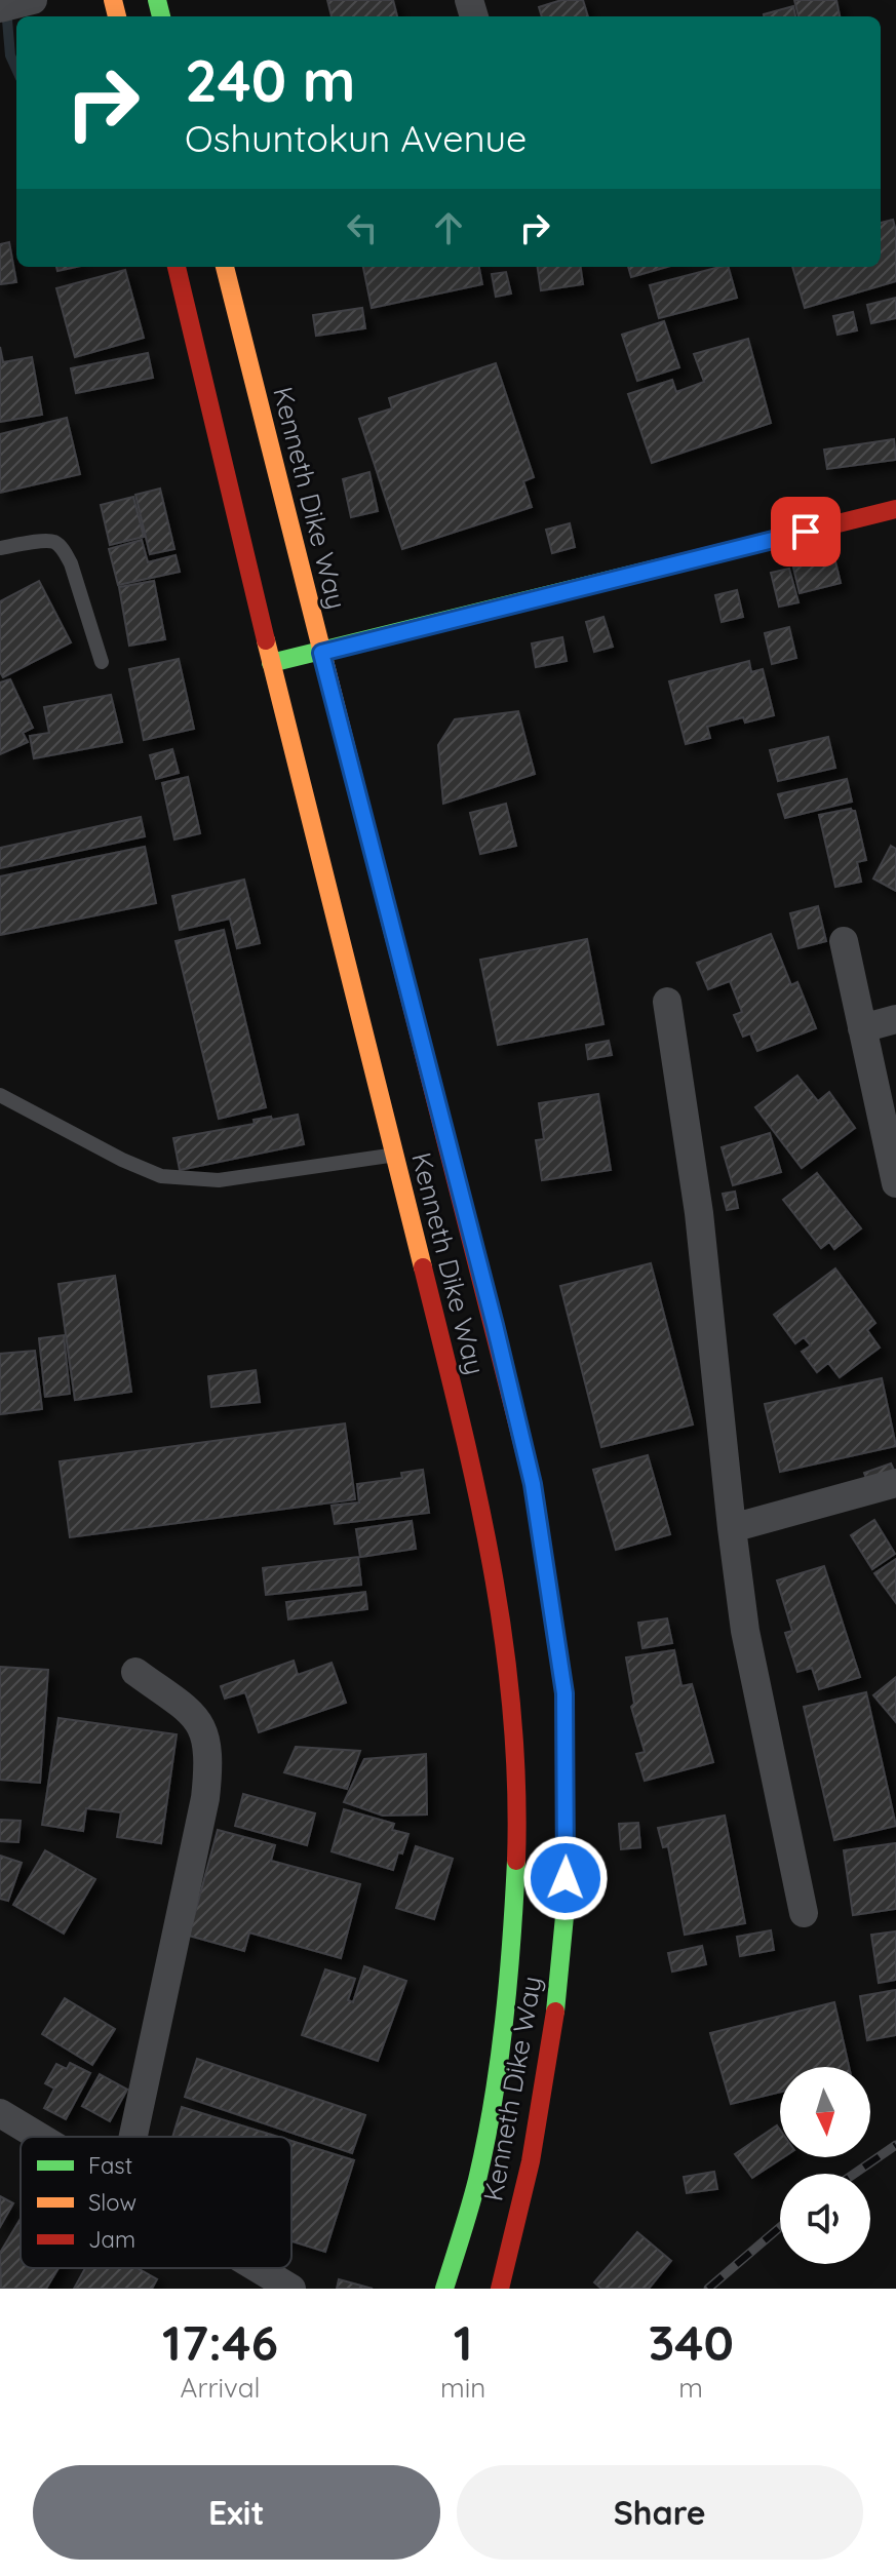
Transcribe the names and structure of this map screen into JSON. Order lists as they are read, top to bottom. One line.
{"streets":{"main road":["Kenneth Dike Way"]},"legend":["Fast","Slow","Jam"],"north":"bottom","page":{"turn":["240 m","Oshuntokun Avenue"],"eta":["17:46","Arrival","1","min","340","m"],"buttons":["Exit","Share"]}}
